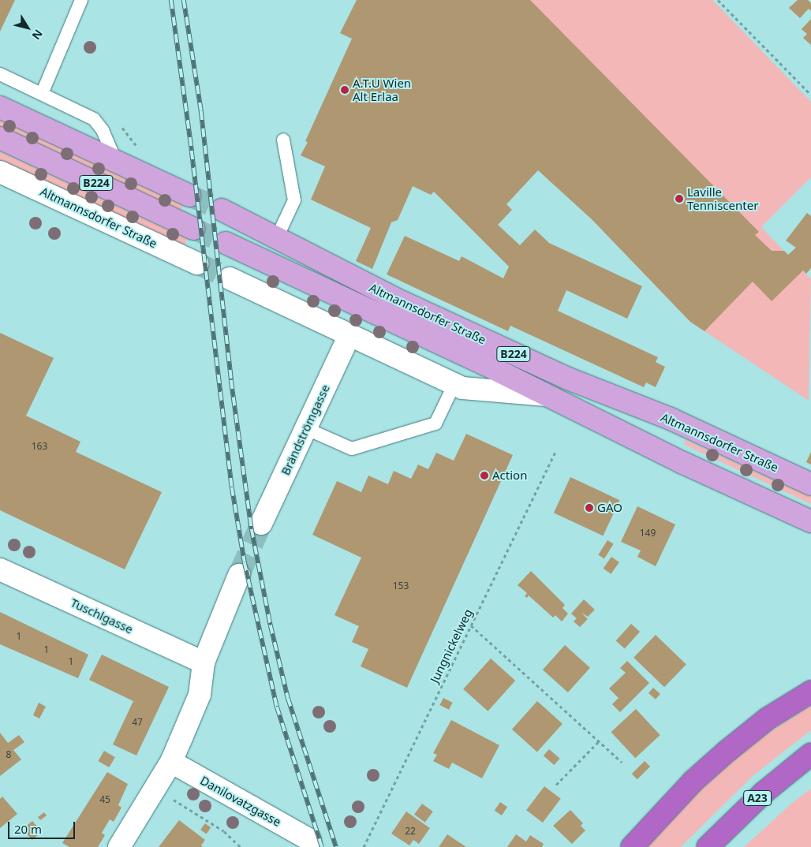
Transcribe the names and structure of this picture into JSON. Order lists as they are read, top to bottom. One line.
{"streets":{"highway":["A23"],"main road":["B224","Altmannsdorfer Straße"],"street":["Brändströmgasse","Tuschlgasse","Danilovatzgasse"],"path":["Jungnickelweg"]},"crossings":[["Altmannsdorfer Straße","Brändströmgasse"]],"places":["A.T.U Wien Alt Erlaa","Laville Tenniscenter","Action","GAO"],"house_numbers":["163","149","153","1","1","1","47","8","45","22"],"scale_bar":"20 m","north":"bottom right"}
